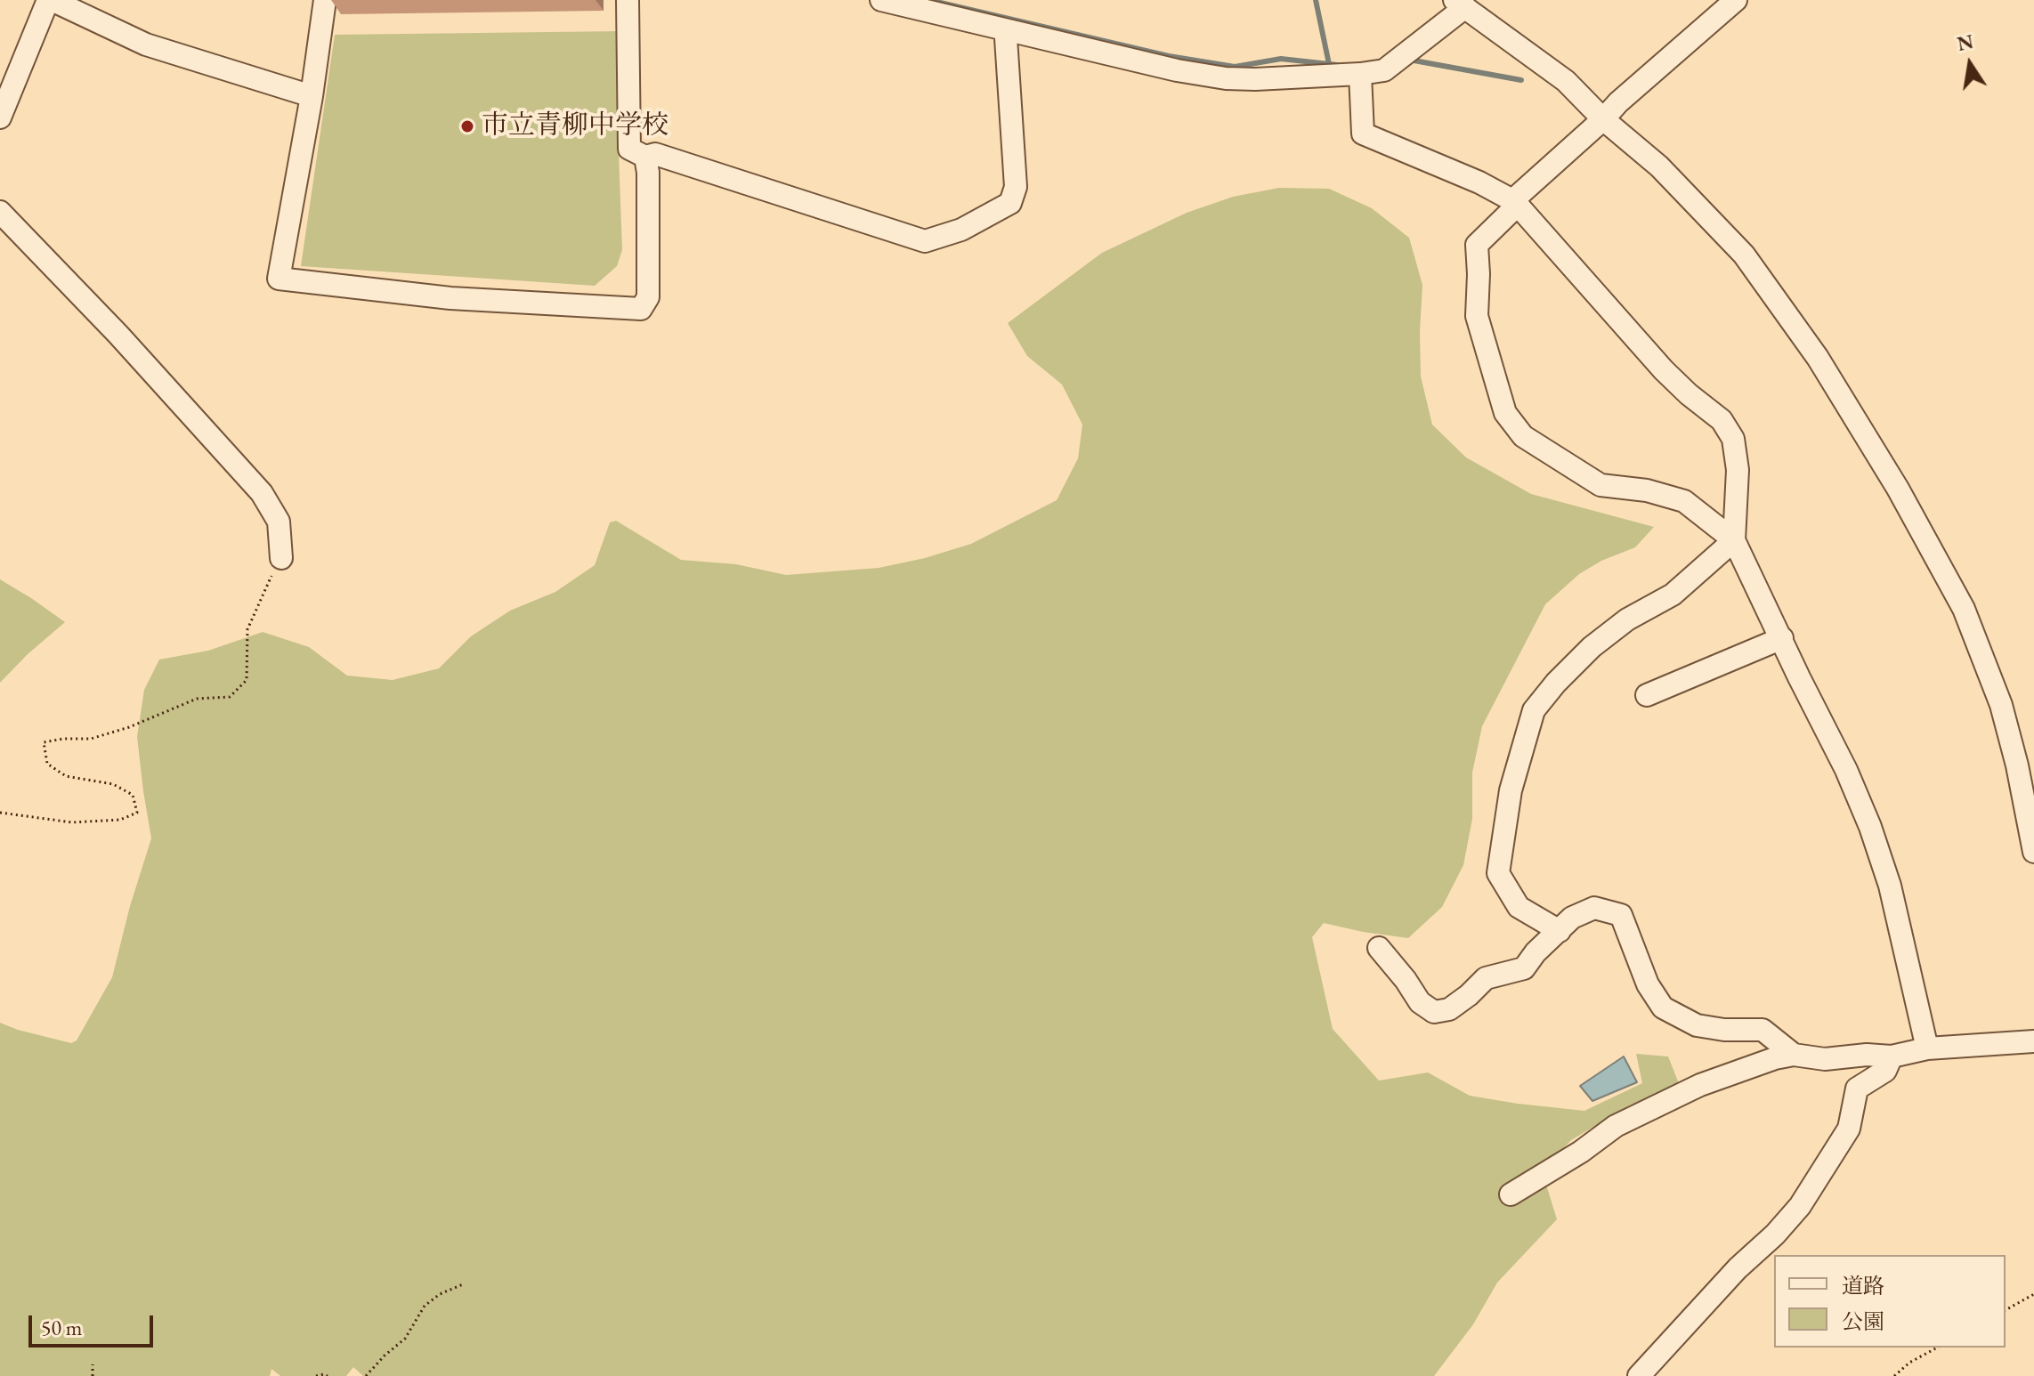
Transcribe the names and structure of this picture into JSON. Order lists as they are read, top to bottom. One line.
{"places":["市立青柳中学校"],"legend":["道路","公園"],"scale_bar":"50 m","north":"top"}
